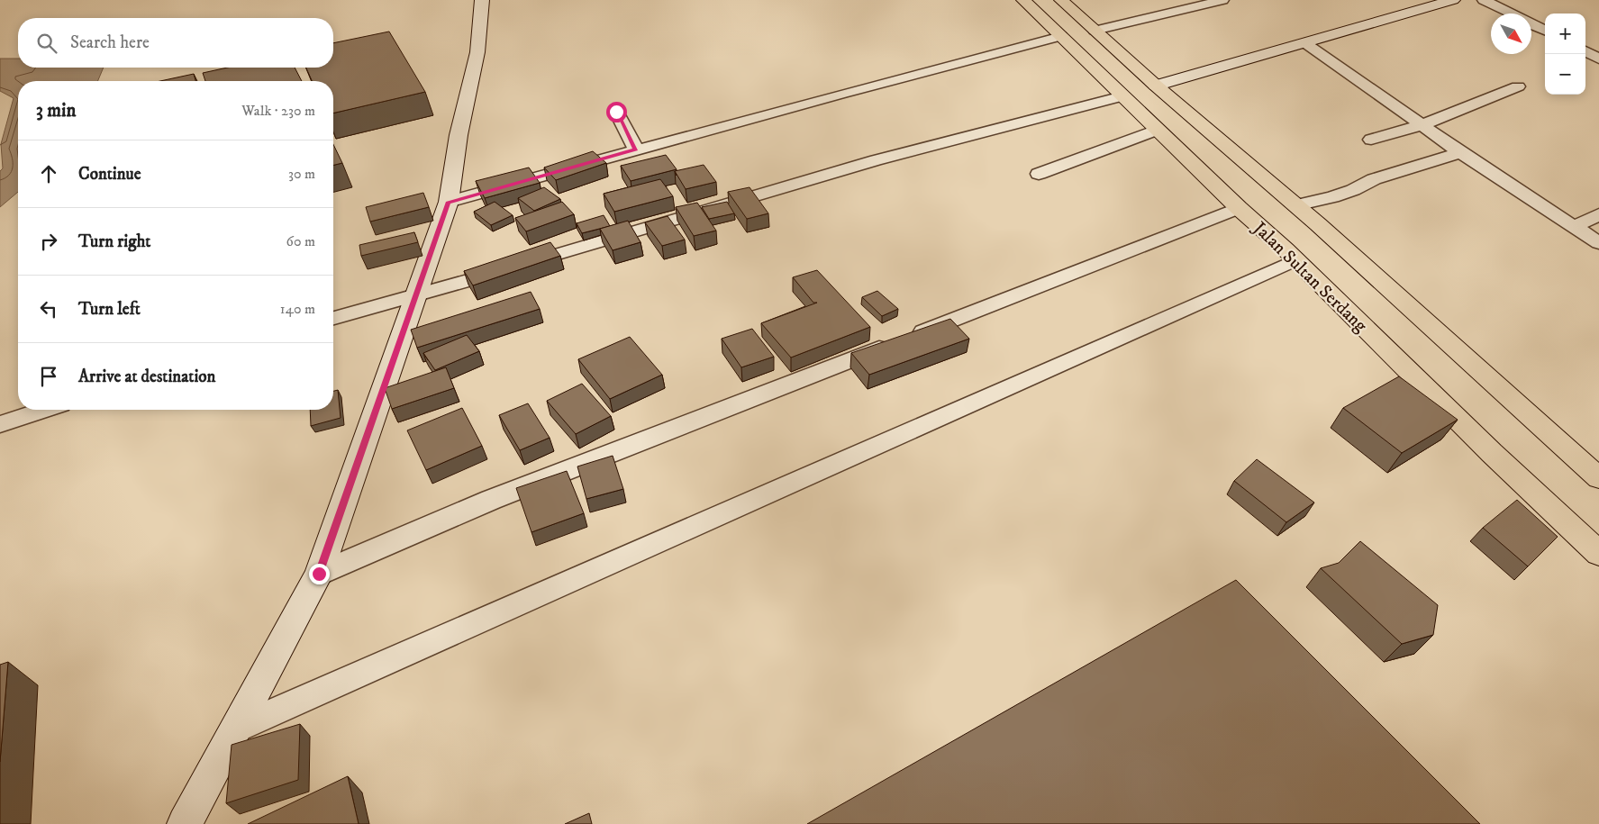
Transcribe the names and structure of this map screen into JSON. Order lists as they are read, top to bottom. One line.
{"streets":{"highway":["Jalan Sultan Serdang"]},"north":"bottom right","page":{"map_buttons":["+","−"],"search":"Search here","heading":["3 min","Walk · 230 m"],"list":[["Continue","30 m"],["Turn right","60 m"],["Turn left","140 m"],"Arrive at destination"]}}
